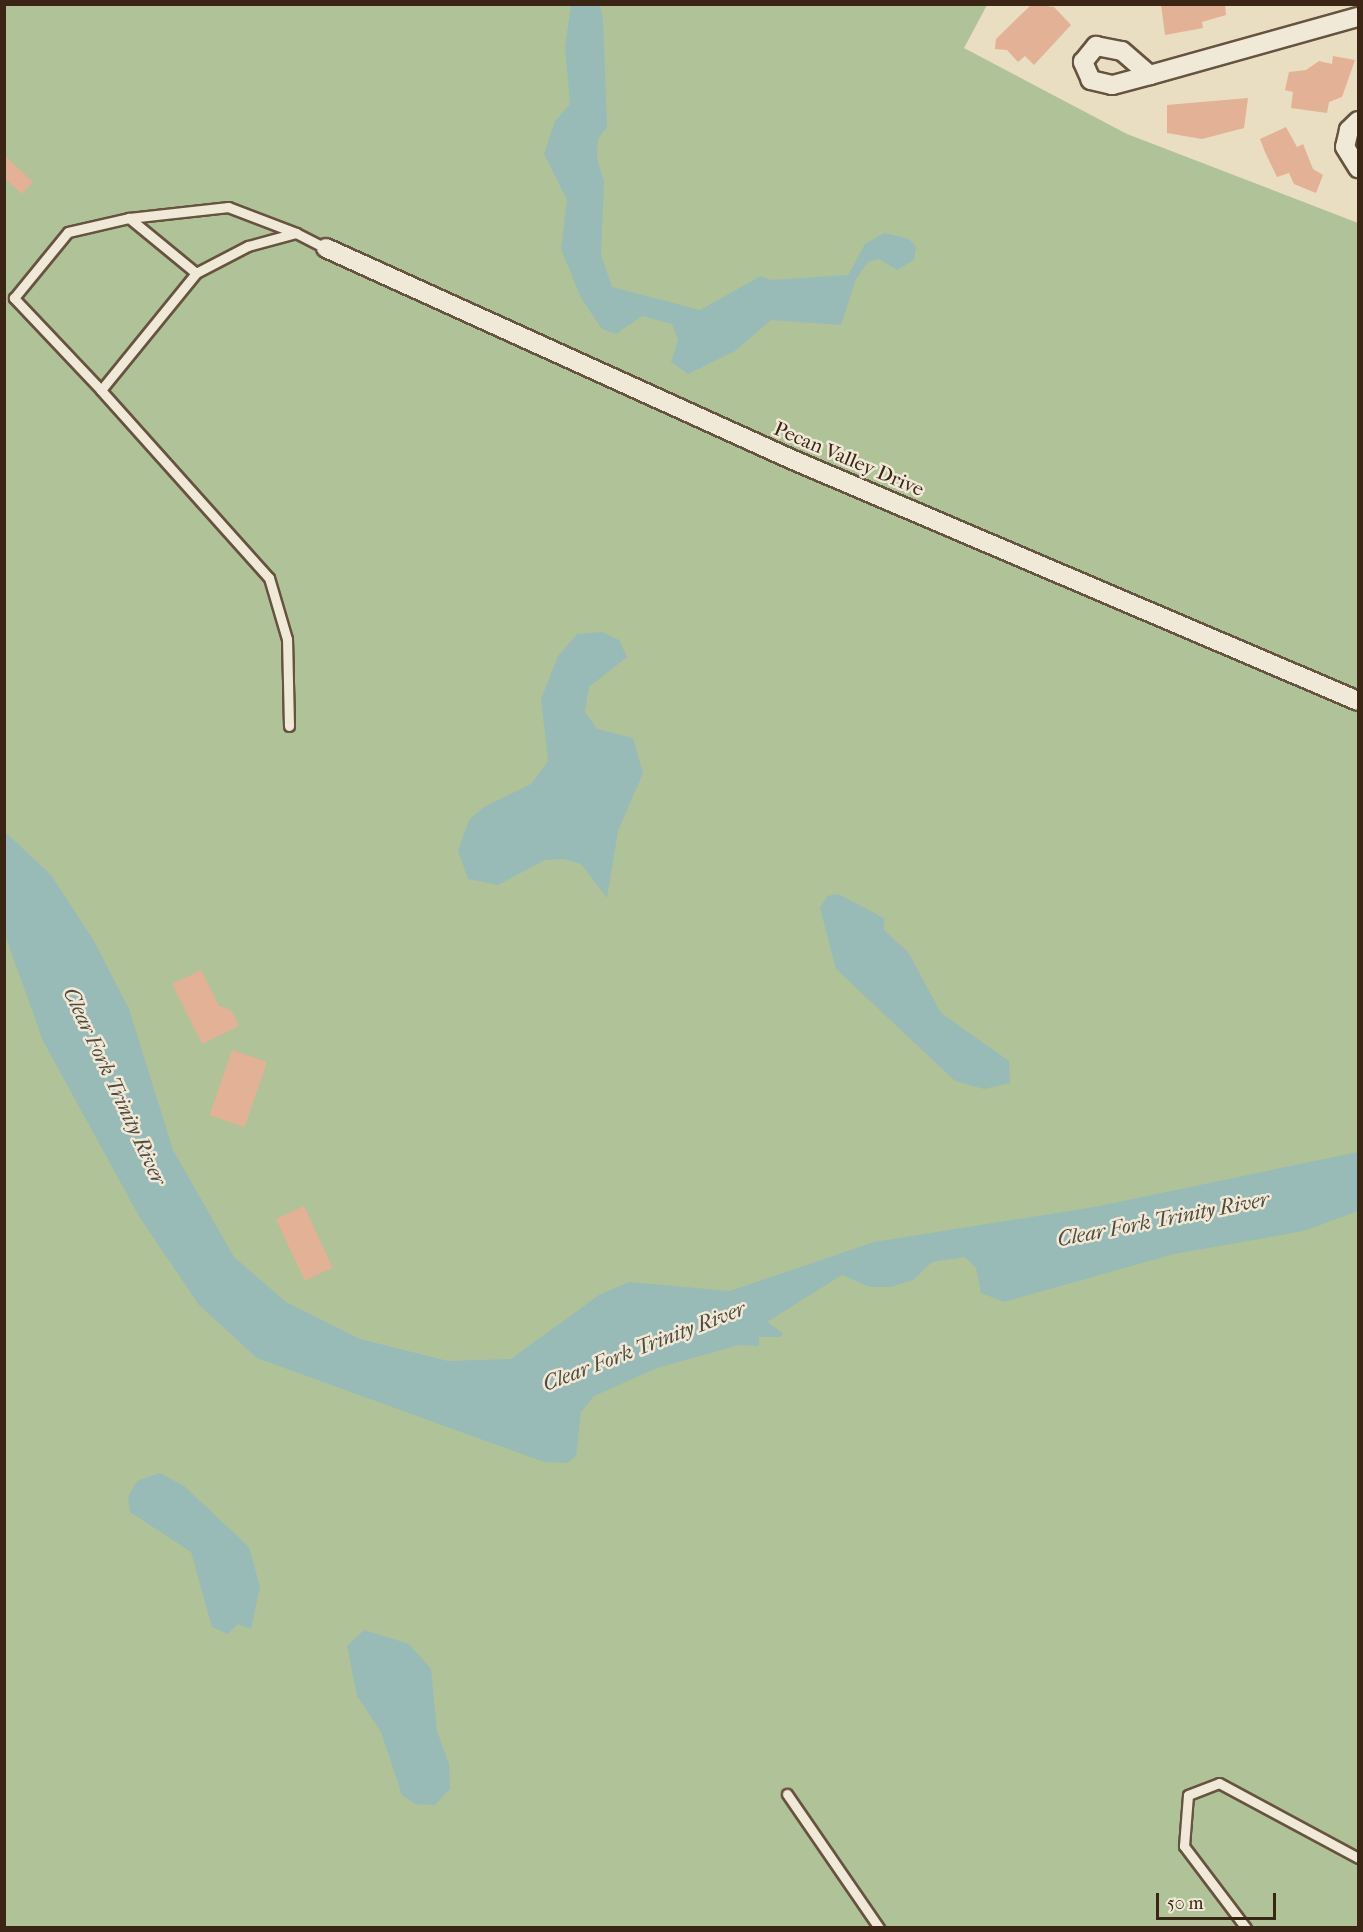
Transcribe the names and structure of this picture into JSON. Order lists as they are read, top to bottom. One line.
{"streets":{"street":["Pecan Valley Drive"]},"water":["Clear Fork Trinity River"],"scale_bar":"50 m"}
